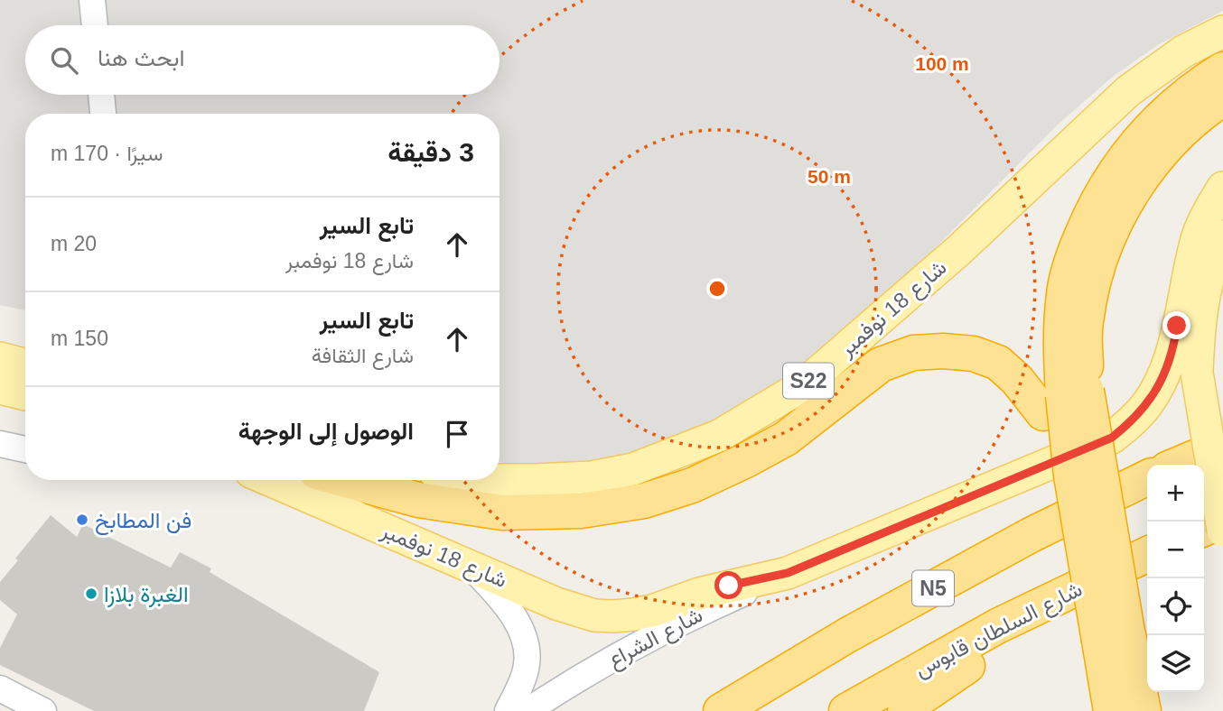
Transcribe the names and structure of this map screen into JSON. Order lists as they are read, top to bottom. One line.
{"streets":{"highway":["N5","شارع السلطان قابوس"],"main road":["شارع 18 نوفمبر","S22"],"street":["شارع الشراع"]},"crossings":[["شارع 18 نوفمبر","شارع الشراع"]],"places":["فن المطابخ","الغبرة بلازا"],"page":{"search":"ابحث هنا","heading":["3 دقيقة","سيرًا · 170 m"],"list":[["تابع السير","شارع 18 نوفمبر","20 m"],["تابع السير","شارع الثقافة","150 m"],"الوصول إلى الوجهة"],"map_buttons":["+","−"]},"rings":["100 m","50 m"]}
